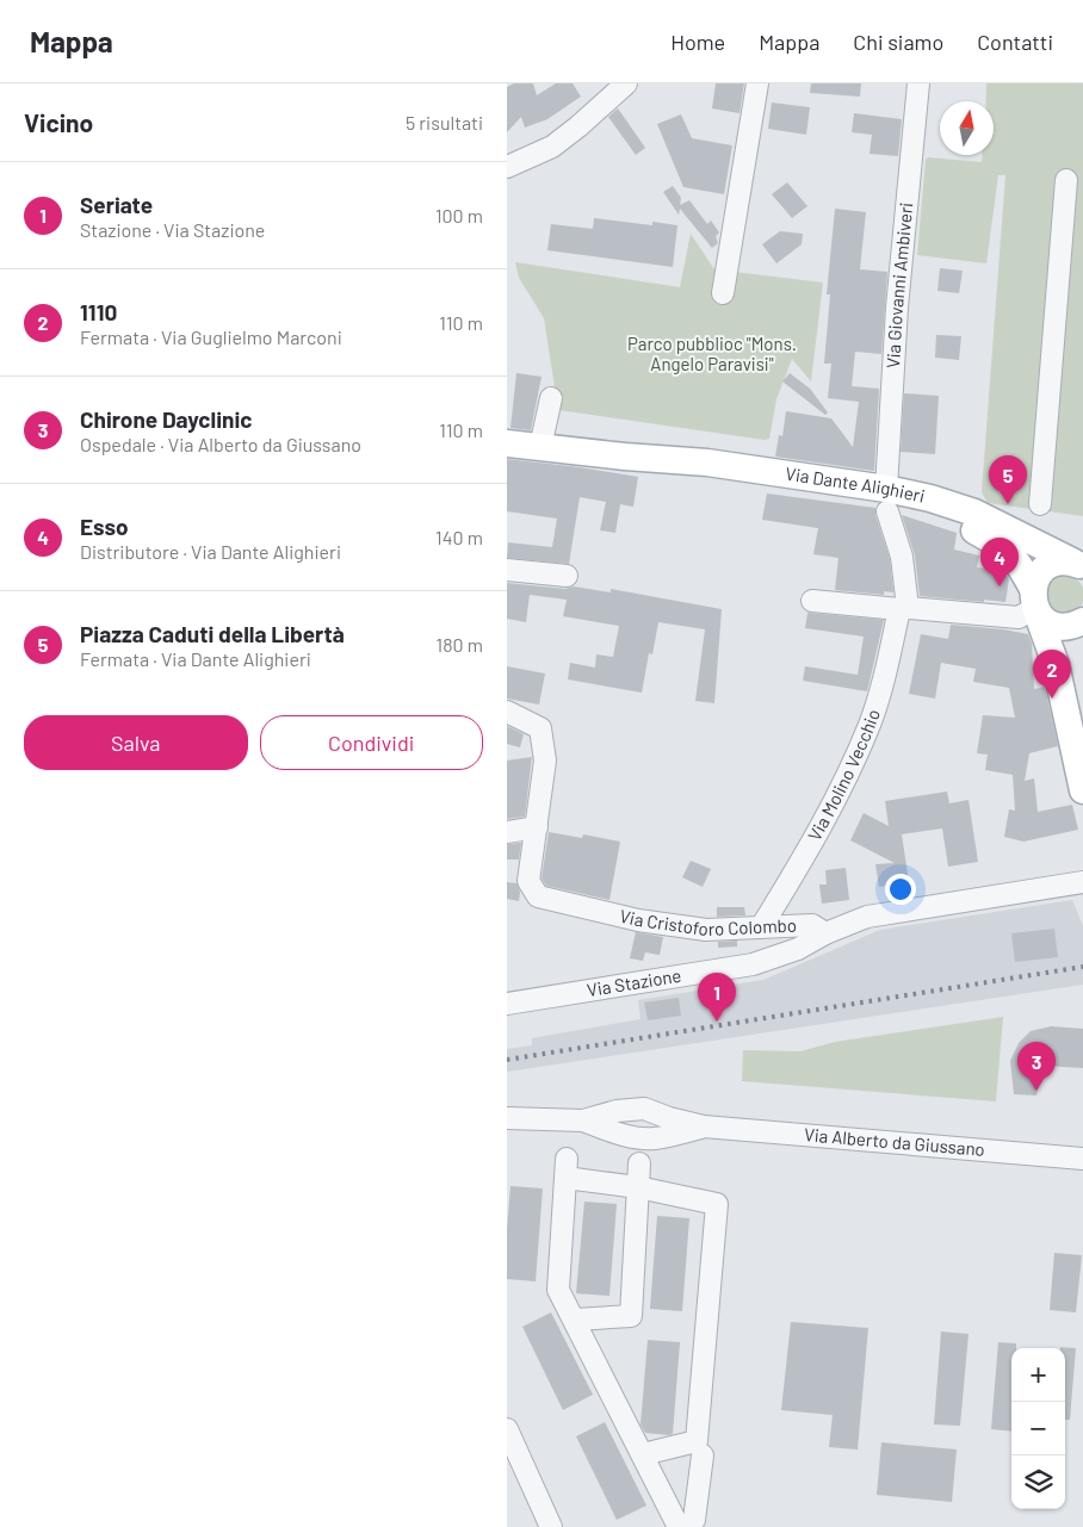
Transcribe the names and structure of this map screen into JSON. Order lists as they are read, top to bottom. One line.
{"streets":{"main road":["Via Dante Alighieri"],"street":["Via Giovanni Ambiveri","Via Molino Vecchio","Via Cristoforo Colombo","Via Stazione","Via Alberto da Giussano"]},"crossings":[["Via Giovanni Ambiveri","Via Dante Alighieri"],["Via Giovanni Ambiveri","Via Molino Vecchio"],["Via Dante Alighieri","Via Molino Vecchio"],["Via Molino Vecchio","Via Cristoforo Colombo"],["Via Cristoforo Colombo","Via Stazione"]],"parks":["Parco pubblioc \"Mons. Angelo Paravisi\""],"north":"top","page":{"header":"Mappa","nav":["Home","Mappa","Chi siamo","Contatti"],"heading":["Vicino","5 risultati"],"list":[{"mark":"1","name":"Seriate","note":"Stazione · Via Stazione","value":"100 m"},{"mark":"2","name":"1110","note":"Fermata · Via Guglielmo Marconi","value":"110 m"},{"mark":"3","name":"Chirone Dayclinic","note":"Ospedale · Via Alberto da Giussano","value":"110 m"},{"mark":"4","name":"Esso","note":"Distributore · Via Dante Alighieri","value":"140 m"},{"mark":"5","name":"Piazza Caduti della Libertà","note":"Fermata · Via Dante Alighieri","value":"180 m"}],"pins":["5","4","2","1","3"],"buttons":["Salva","Condividi"],"map_buttons":["+","−"]}}
